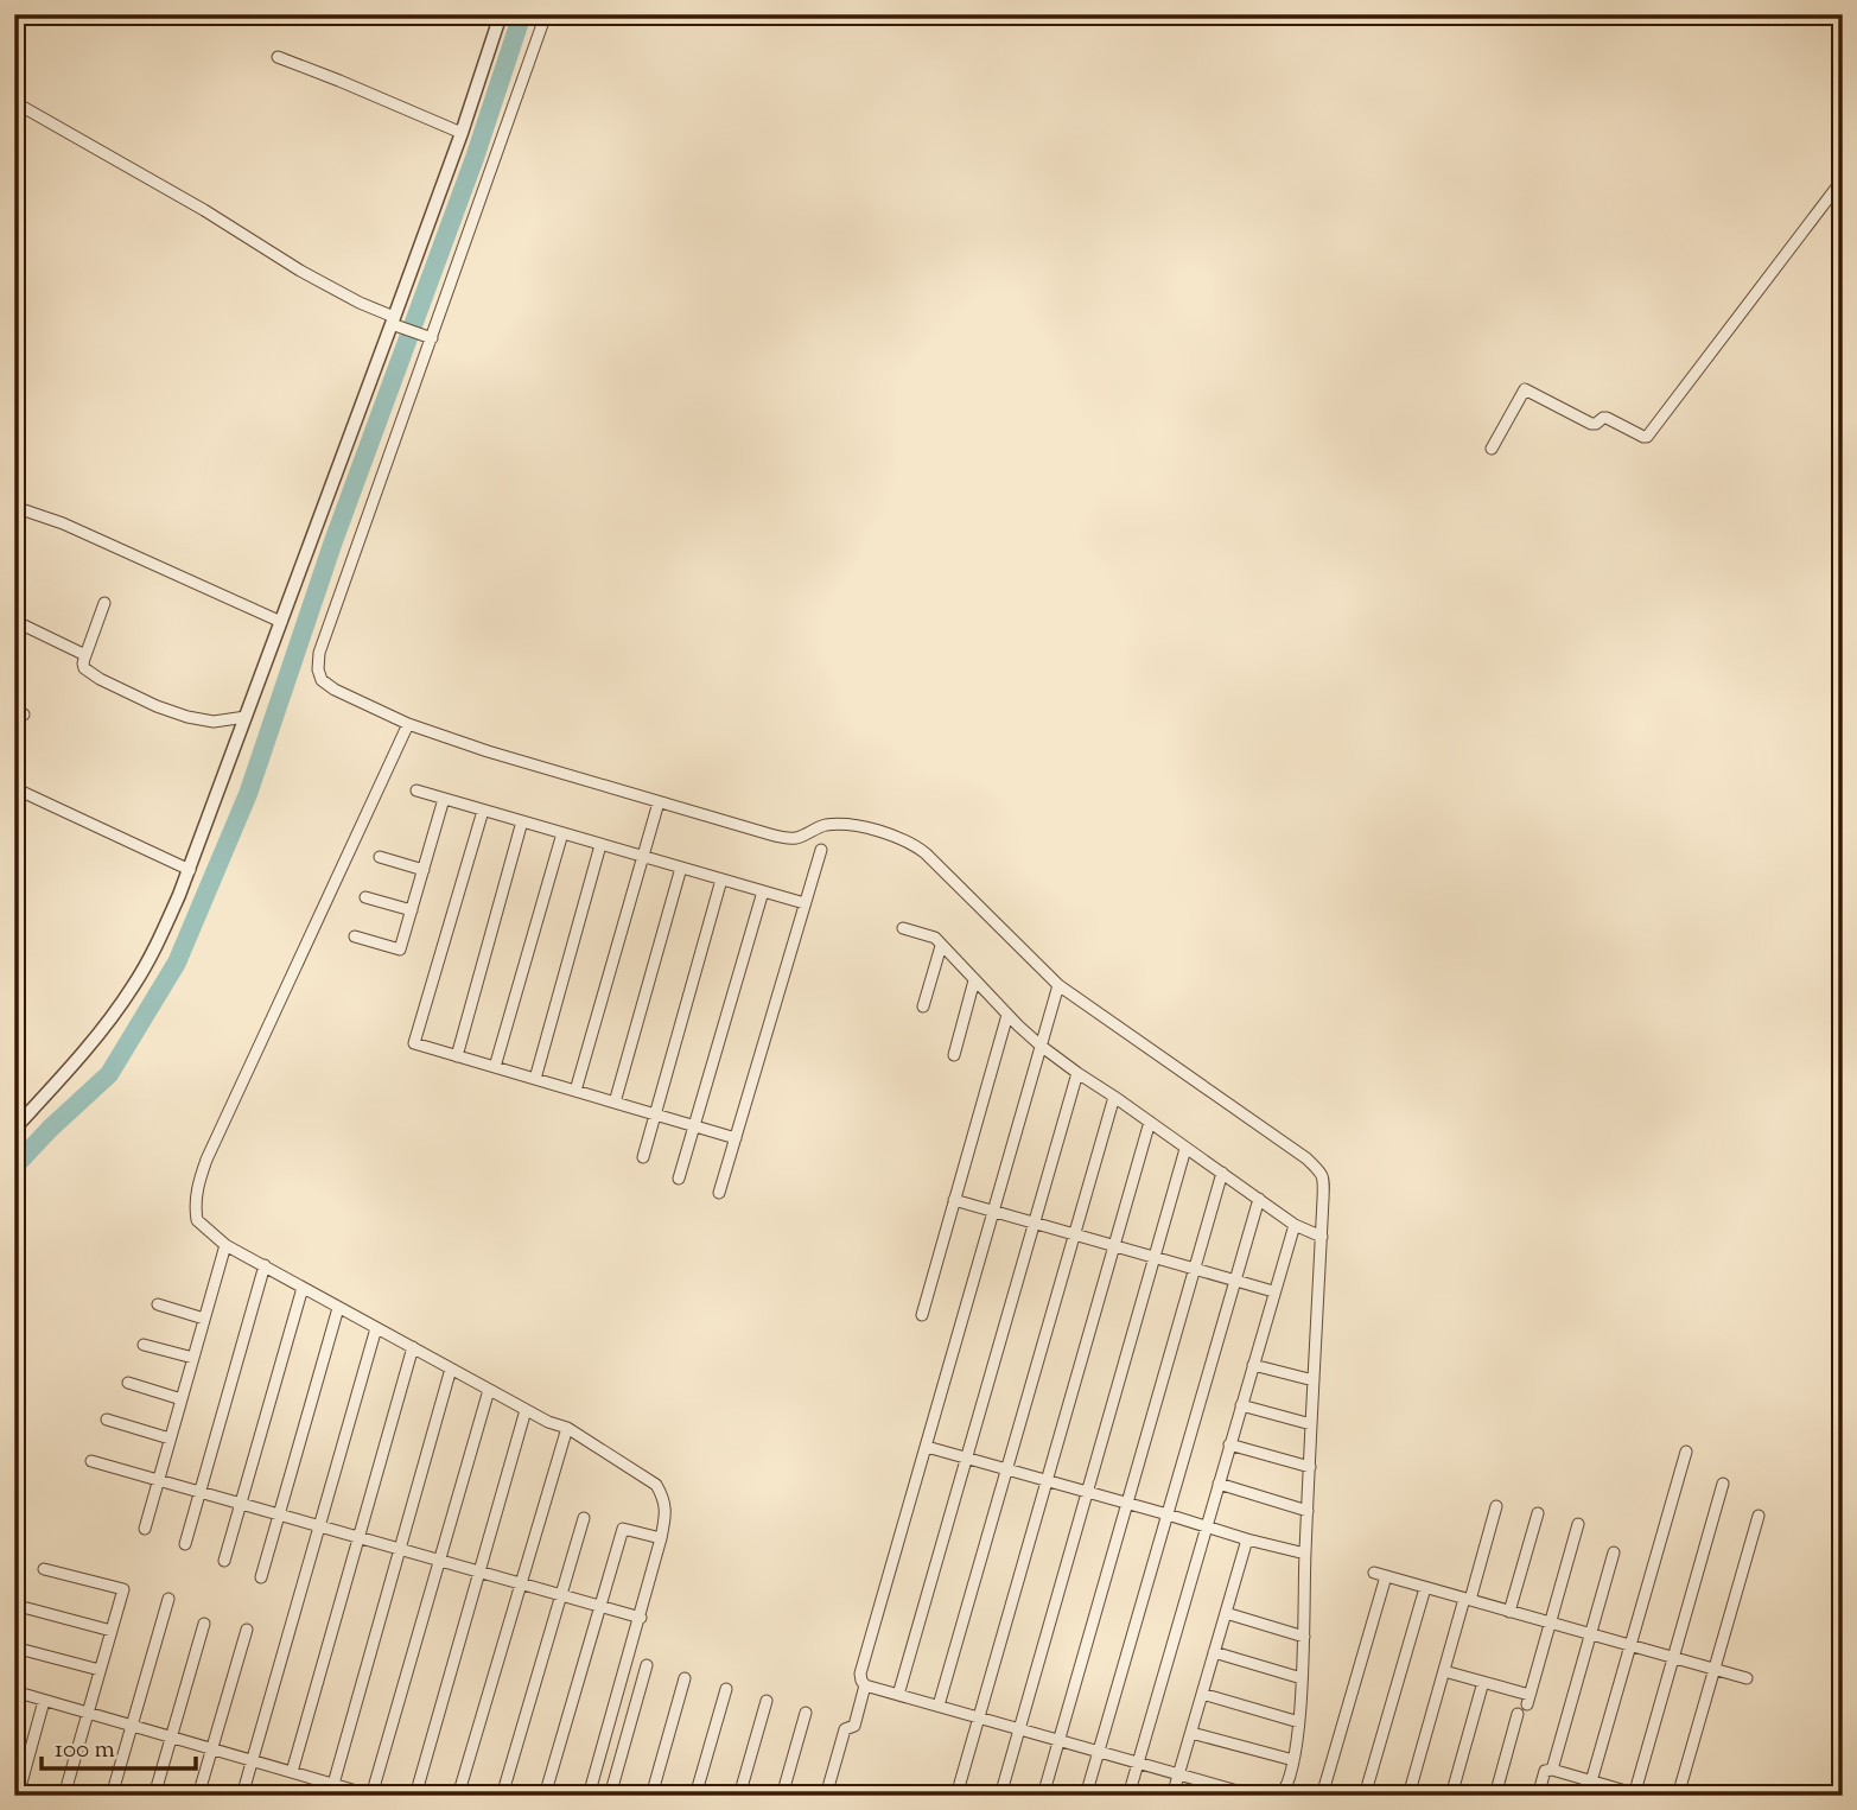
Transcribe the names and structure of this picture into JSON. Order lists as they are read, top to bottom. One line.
{"scale_bar":"100 m"}
